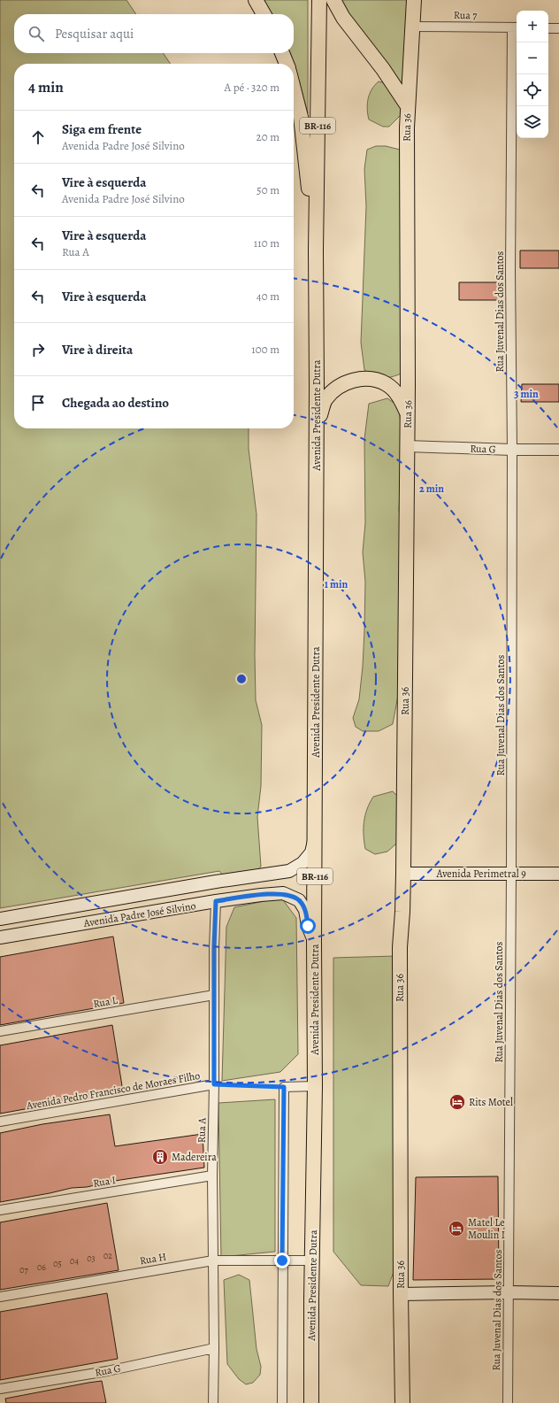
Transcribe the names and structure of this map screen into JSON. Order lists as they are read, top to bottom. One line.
{"streets":{"highway":["BR-116","Rua 36","Avenida Presidente Dutra"],"main road":["Avenida Perimetral 9","Avenida Padre José Silvino"],"street":["Rua 7","Rua Juvenal Dias dos Santos","Rua G","Rua L","Avenida Pedro Francisco de Moraes Filho","Rua A","Rua I","Rua H"]},"crossings":[["Rua 7","Rua 36"],["Rua 7","Rua Juvenal Dias dos Santos"],["Rua 36","Rua G"],["Rua 36","Avenida Perimetral 9"],["Rua Juvenal Dias dos Santos","Rua G"],["Rua Juvenal Dias dos Santos","Avenida Perimetral 9"],["Avenida Presidente Dutra","Avenida Padre José Silvino"],["Avenida Presidente Dutra","Rua H"],["Rua G","Rua A"],["Avenida Padre José Silvino","Rua A"],["Rua L","Rua A"],["Avenida Pedro Francisco de Moraes Filho","Rua A"],["Rua A","Rua I"],["Rua A","Rua H"]],"places":{"hotel":["Rits Motel","Matel Le Moulin I"],"building":["Madereira"]},"house_numbers":["02","03","04","05","06","07"],"page":{"map_buttons":["+","−"],"search":"Pesquisar aqui","heading":["4 min","A pé · 320 m"],"list":[["Siga em frente","Avenida Padre José Silvino","20 m"],["Vire à esquerda","Avenida Padre José Silvino","50 m"],["Vire à esquerda","Rua A","110 m"],["Vire à esquerda","40 m"],["Vire à direita","100 m"],"Chegada ao destino"]},"rings":["3 min","2 min","1 min"]}
